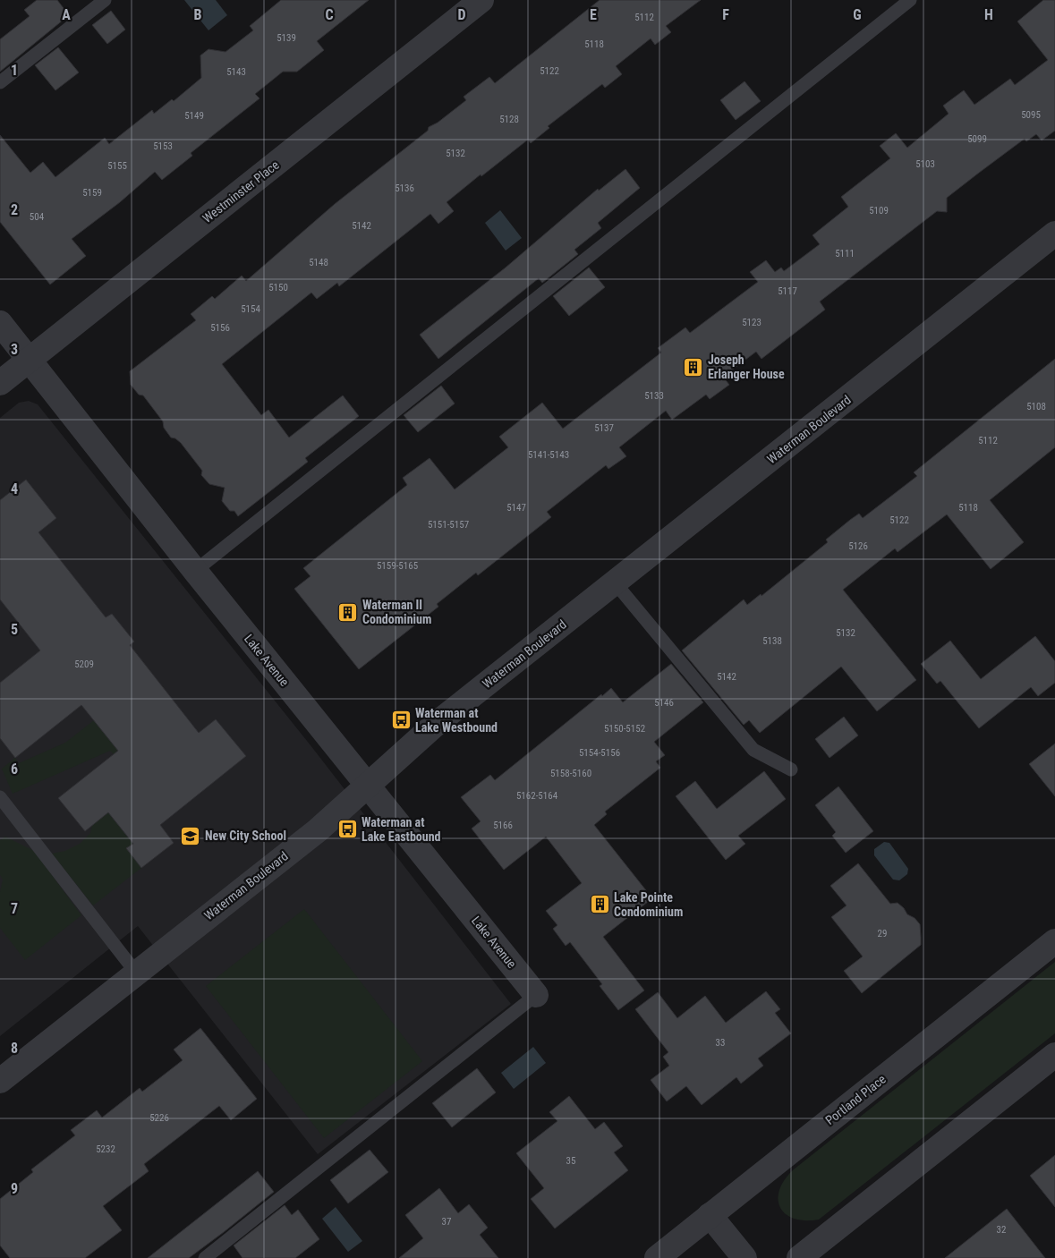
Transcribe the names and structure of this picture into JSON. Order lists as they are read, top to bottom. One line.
{"streets":{"street":["Westminster Place","Waterman Boulevard","Lake Avenue","Portland Place"]},"crossings":[["Westminster Place","Lake Avenue"],["Waterman Boulevard","Lake Avenue"]],"places":{"building":["Joseph Erlanger House","Waterman II Condominium","Lake Pointe Condominium"],"bus stop":["Waterman at Lake Westbound","Waterman at Lake Eastbound"],"school or university":["New City School"]},"house_numbers":["5112","5139","5118","5122","5143","5095","5149","5128","5099","5153","5132","5103","5155","5136","5159","5109","504","5142","5111","5148","5150","5117","5154","5123","5156","5133","5108","5137","5112","5141-5143","5147","5118","5122","5151-5157","5126","5159-5165","5132","5138","5209","5142","5146","5150-5152","5154-5156","5158-5160","5162-5164","5166","29","33","5226","5232","35","37","32"],"grid":{"columns":["A","B","C","D","E","F","G","H"],"rows":["1","2","3","4","5","6","7","8","9"]}}
